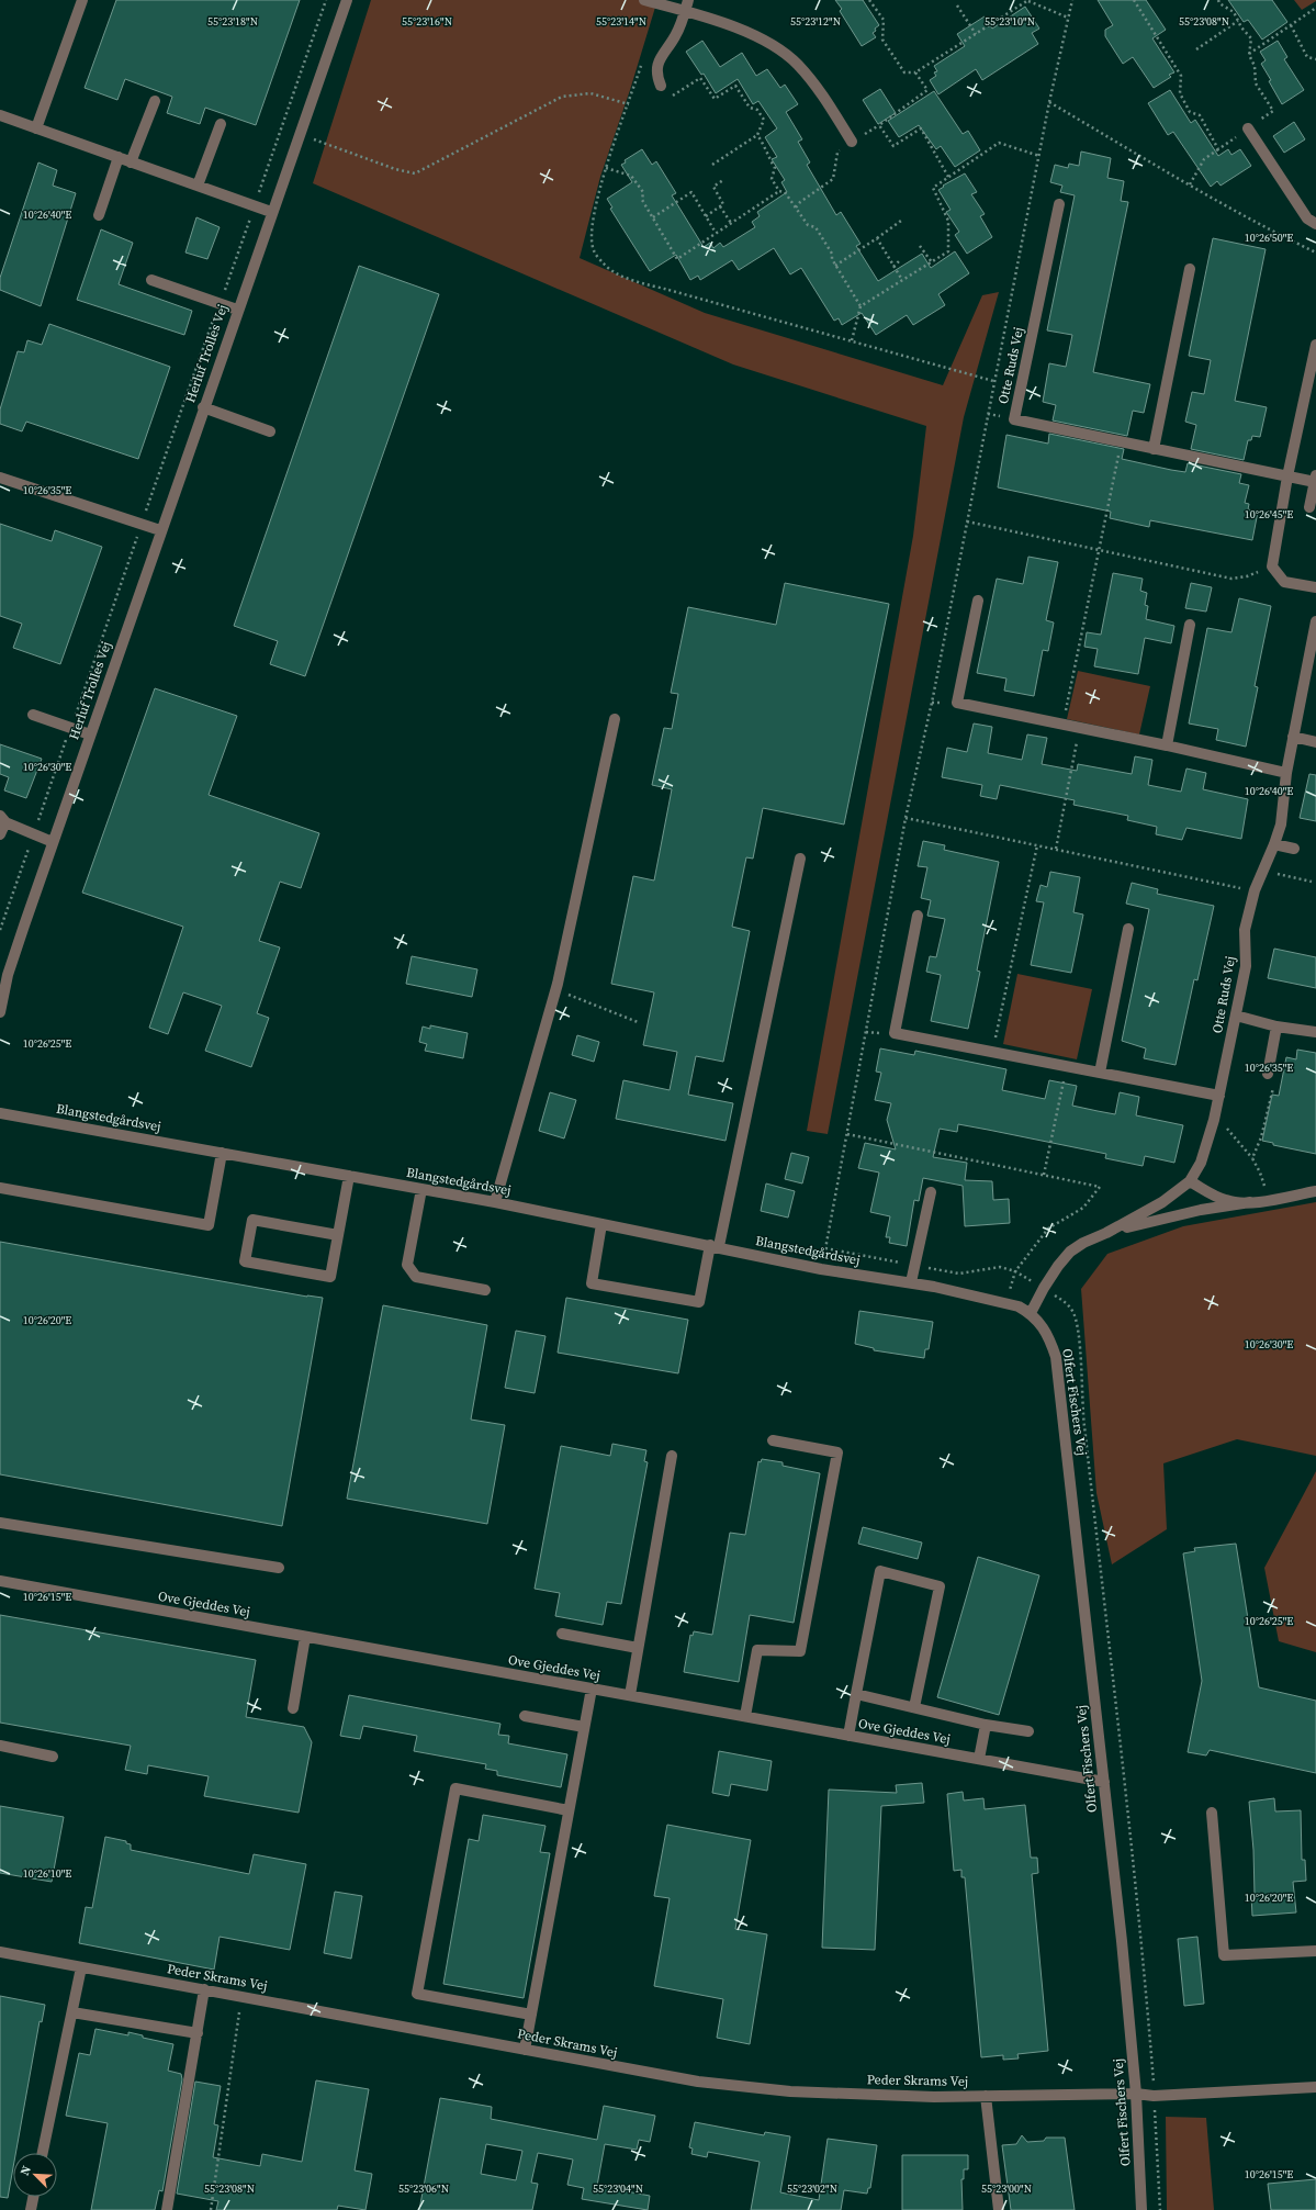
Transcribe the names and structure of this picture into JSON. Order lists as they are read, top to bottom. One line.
{"streets":{"street":["Herluf Trolles Vej","Otte Ruds Vej","Blangstedgårdsvej","Olfert Fischers Vej","Ove Gjeddes Vej","Peder Skrams Vej"]},"crossings":[["Blangstedgårdsvej","Olfert Fischers Vej"],["Olfert Fischers Vej","Ove Gjeddes Vej"],["Olfert Fischers Vej","Peder Skrams Vej"]],"north":"top left","coordinates":["55°23'18\"N","55°23'16\"N","55°23'14\"N","55°23'12\"N","55°23'10\"N","55°23'08\"N","10°26'40\"E","10°26'50\"E","10°26'35\"E","10°26'45\"E","10°26'30\"E","10°26'25\"E","10°26'20\"E","10°26'15\"E","10°26'10\"E","55°23'06\"N","55°23'04\"N","55°23'02\"N","55°23'00\"N"]}
